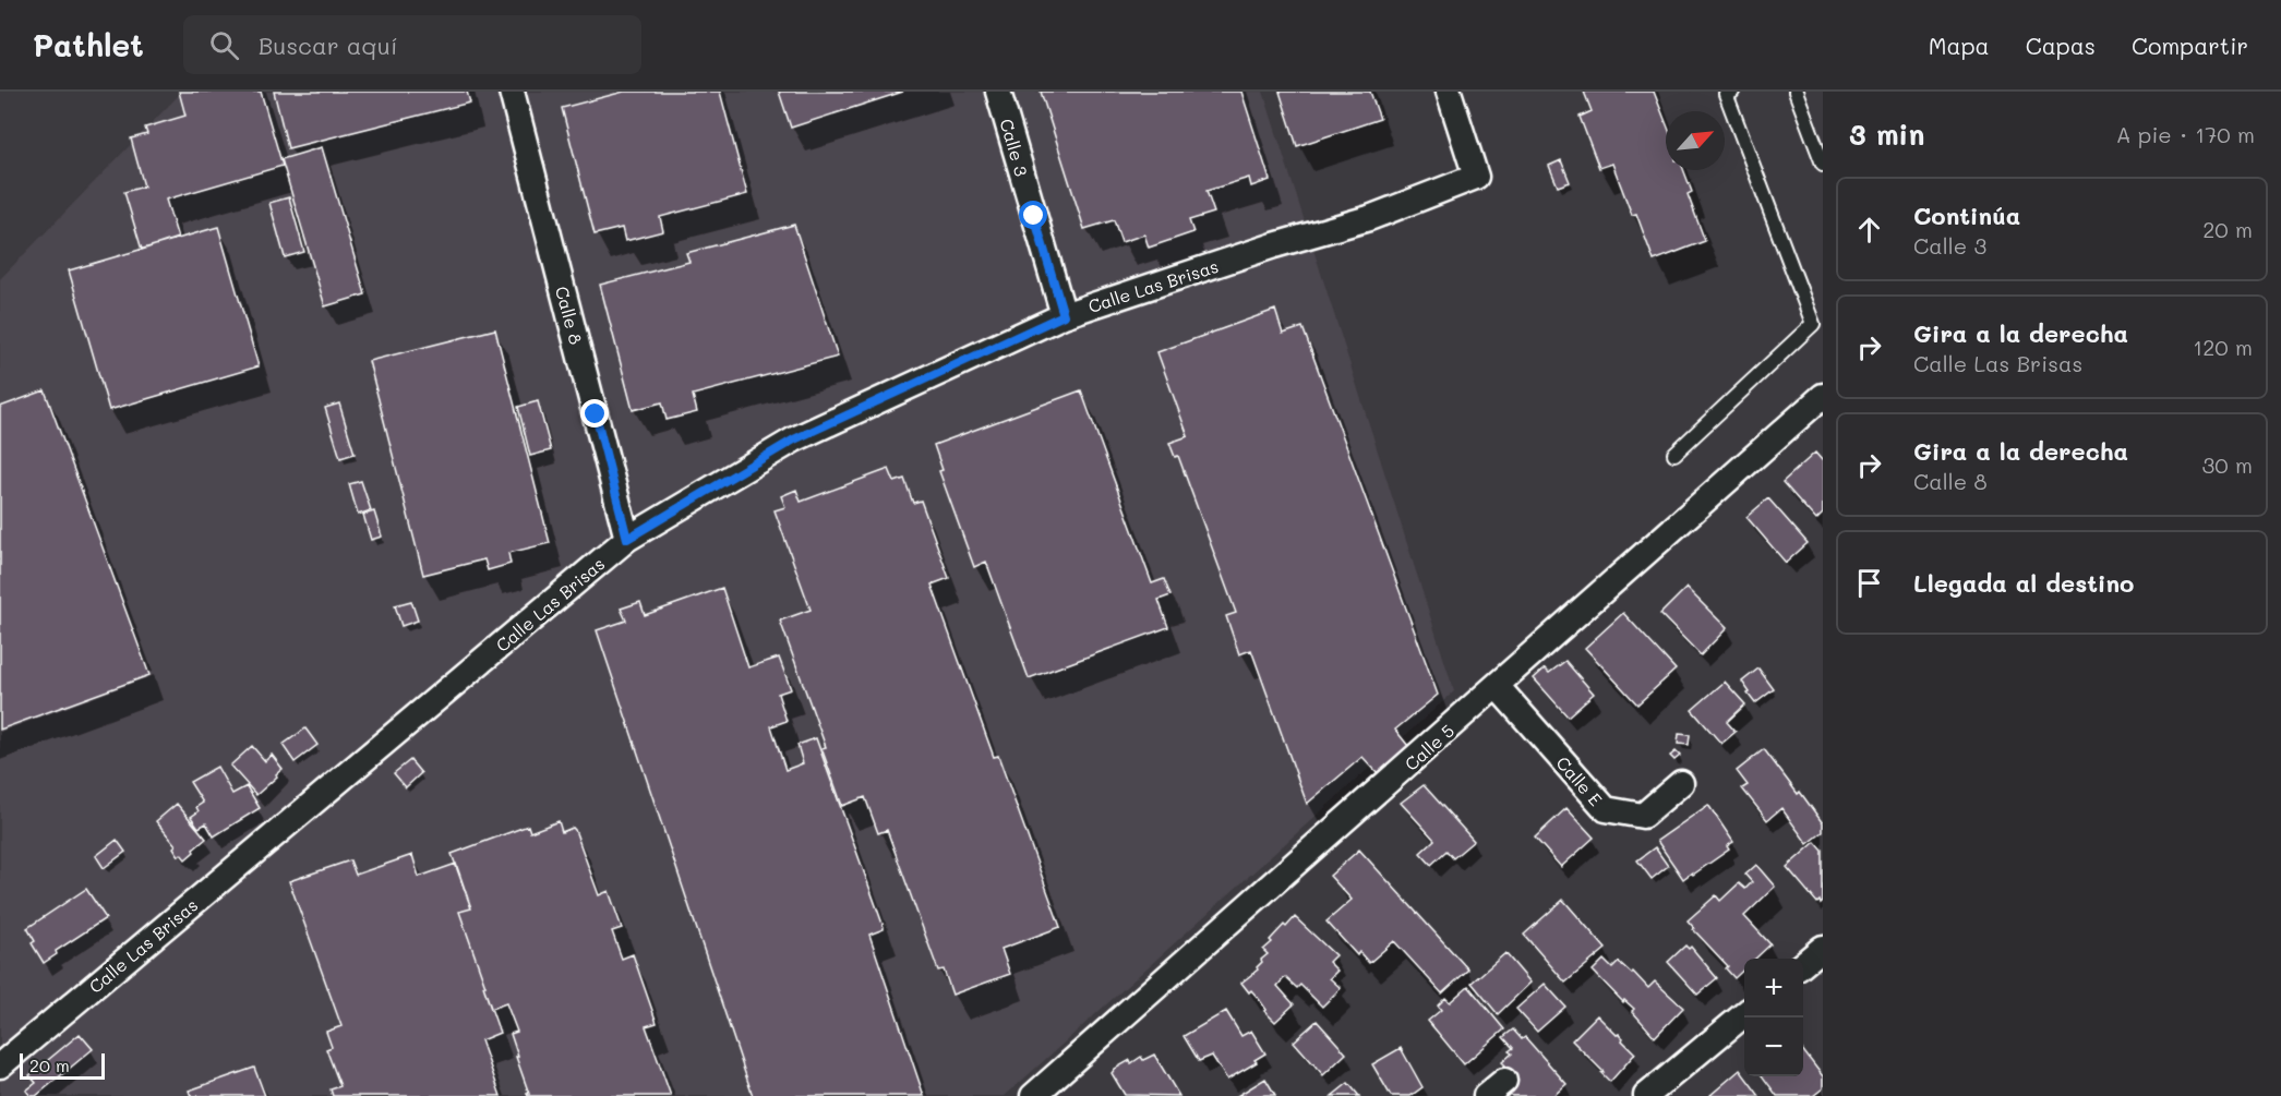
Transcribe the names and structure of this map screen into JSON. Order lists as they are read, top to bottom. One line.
{"streets":{"street":["Calle 3","Calle Las Brisas","Calle 8","Calle 5","Calle E"]},"crossings":[["Calle 3","Calle Las Brisas"],["Calle Las Brisas","Calle 8"],["Calle 5","Calle E"]],"scale_bar":"20 m","north":"top right","page":{"header":"Pathlet","search":"Buscar aquí","nav":["Mapa","Capas","Compartir"],"heading":["3 min","A pie · 170 m"],"list":[["Continúa","Calle 3","20 m"],["Gira a la derecha","Calle Las Brisas","120 m"],["Gira a la derecha","Calle 8","30 m"],"Llegada al destino"],"map_buttons":["+","−"],"scale":"20 m"}}
